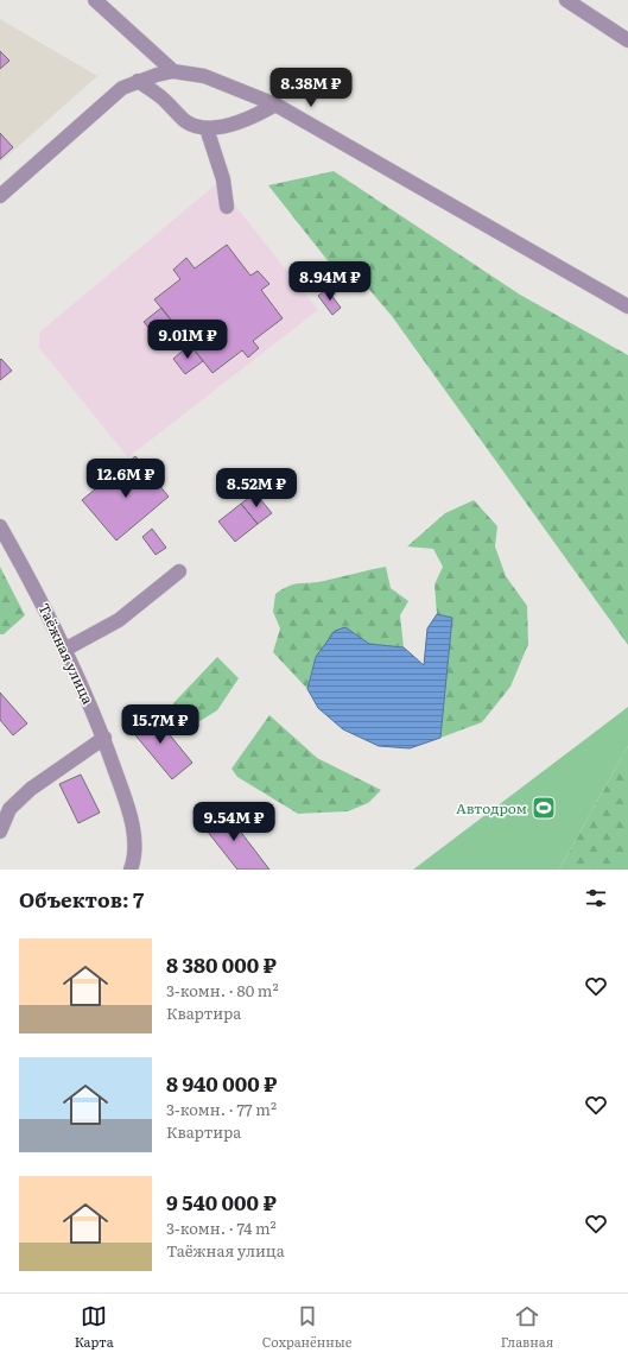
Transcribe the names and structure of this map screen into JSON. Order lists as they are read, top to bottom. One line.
{"streets":{"street":["Таёжная улица"]},"places":{"sports":["Автодром"]},"page":{"price":["8.38M ₽","8.94M ₽","9.01M ₽","12.6M ₽","8.52M ₽","15.7M ₽","9.54M ₽"],"heading":"Объектов: 7","list":[{"name":"8 380 000 ₽","note":"3-комн. · 80 m² · Квартира"},{"name":"8 940 000 ₽","note":"3-комн. · 77 m² · Квартира"},{"name":"9 540 000 ₽","note":"3-комн. · 74 m² · Таёжная улица"}],"tabs":["Карта","Сохранённые","Главная"]}}
